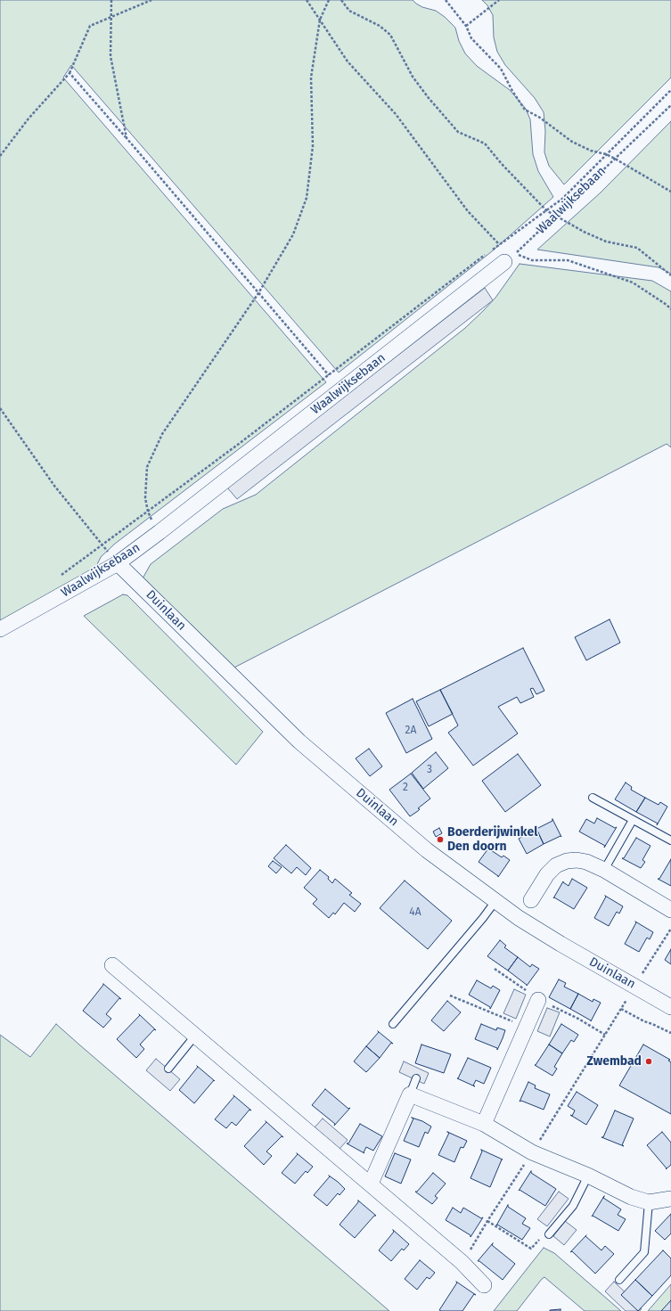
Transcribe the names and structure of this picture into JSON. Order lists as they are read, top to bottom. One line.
{"streets":{"street":["Waalwijksebaan","Duinlaan"]},"crossings":[["Waalwijksebaan","Duinlaan"]],"places":["Boerderijwinkel Den doorn","Zwembad"],"house_numbers":["2A","3","2","4A"]}
